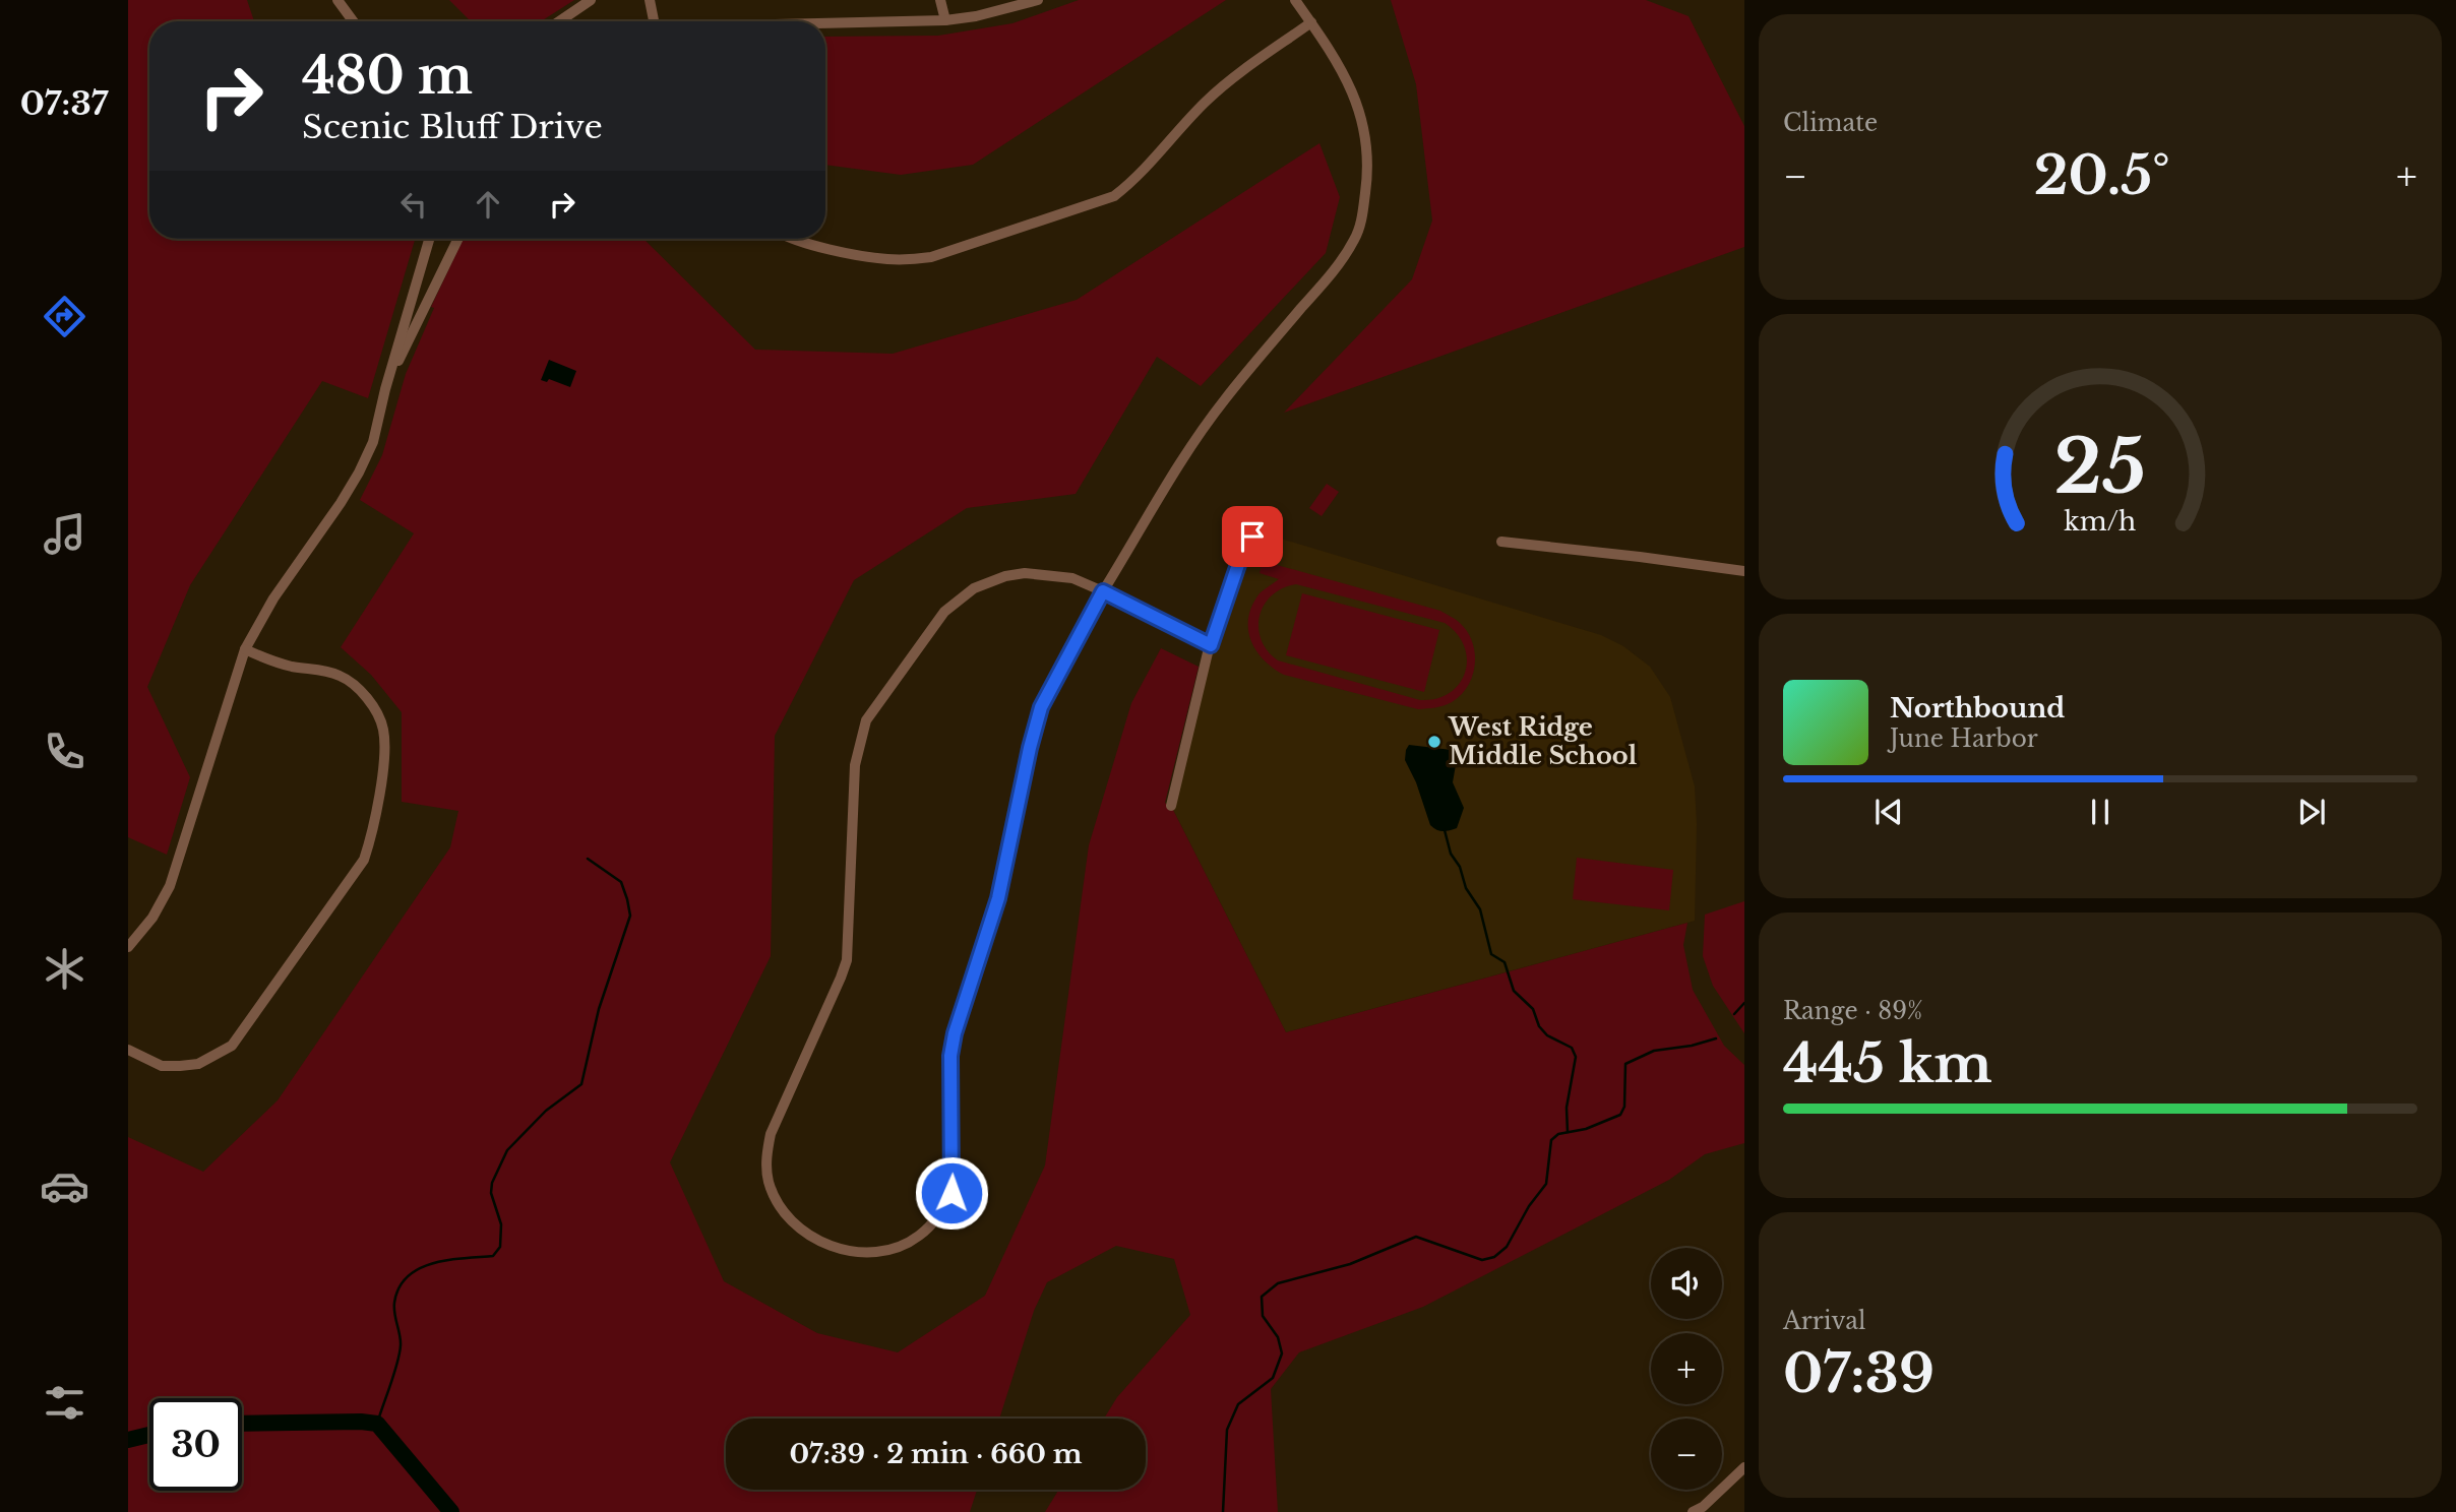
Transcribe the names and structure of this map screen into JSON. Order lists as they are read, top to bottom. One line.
{"places":["West Ridge Middle School"],"page":{"tabs":"07:37","tile":["Climate",["Range · 89%","445 km"],["Arrival","07:39"]],"turn":["480 m","Scenic Bluff Drive"],"heat":["−","20.5°","+"],"song":["Northbound","June Harbor"],"map_buttons":["+","−"],"limit":"30","trip":"07:39 · 2 min · 660 m","gauge":["25","km/h"]}}
